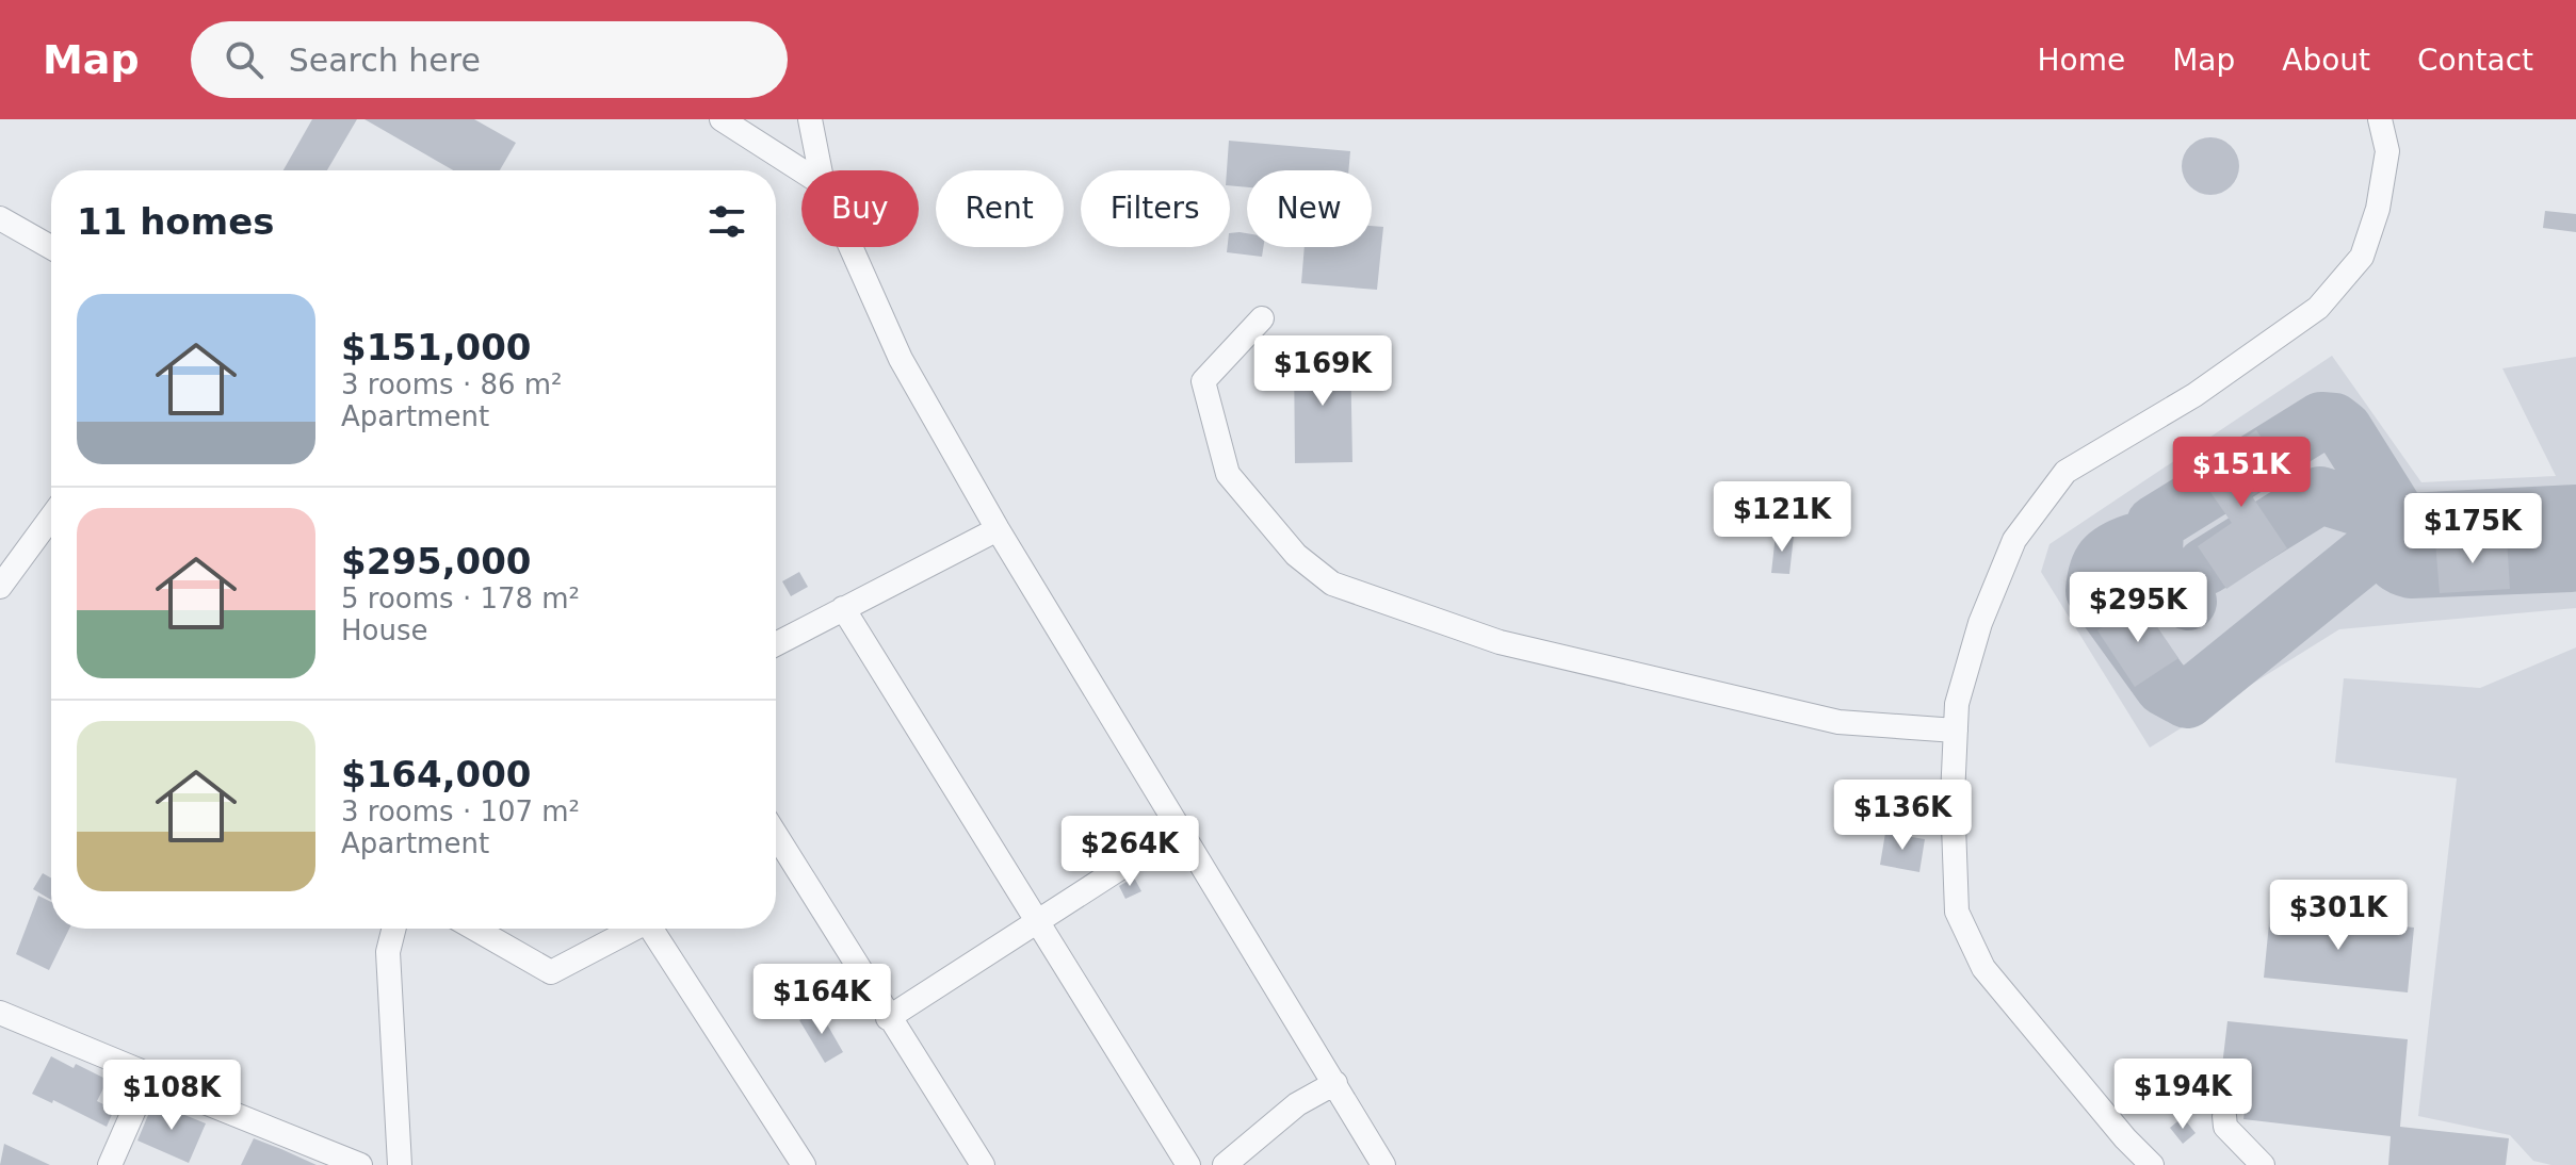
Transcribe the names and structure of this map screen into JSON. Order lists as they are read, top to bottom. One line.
{"page":{"header":"Map","search":"Search here","nav":["Home","Map","About","Contact"],"chip":["Buy","Rent","Filters","New"],"heading":"11 homes","list":[{"name":"$151,000","note":"3 rooms · 86 m² · Apartment"},{"name":"$295,000","note":"5 rooms · 178 m² · House"},{"name":"$164,000","note":"3 rooms · 107 m² · Apartment"}],"price":["$169K","$151K","$121K","$175K","$295K","$136K","$264K","$301K","$164K","$194K","$108K"]}}
